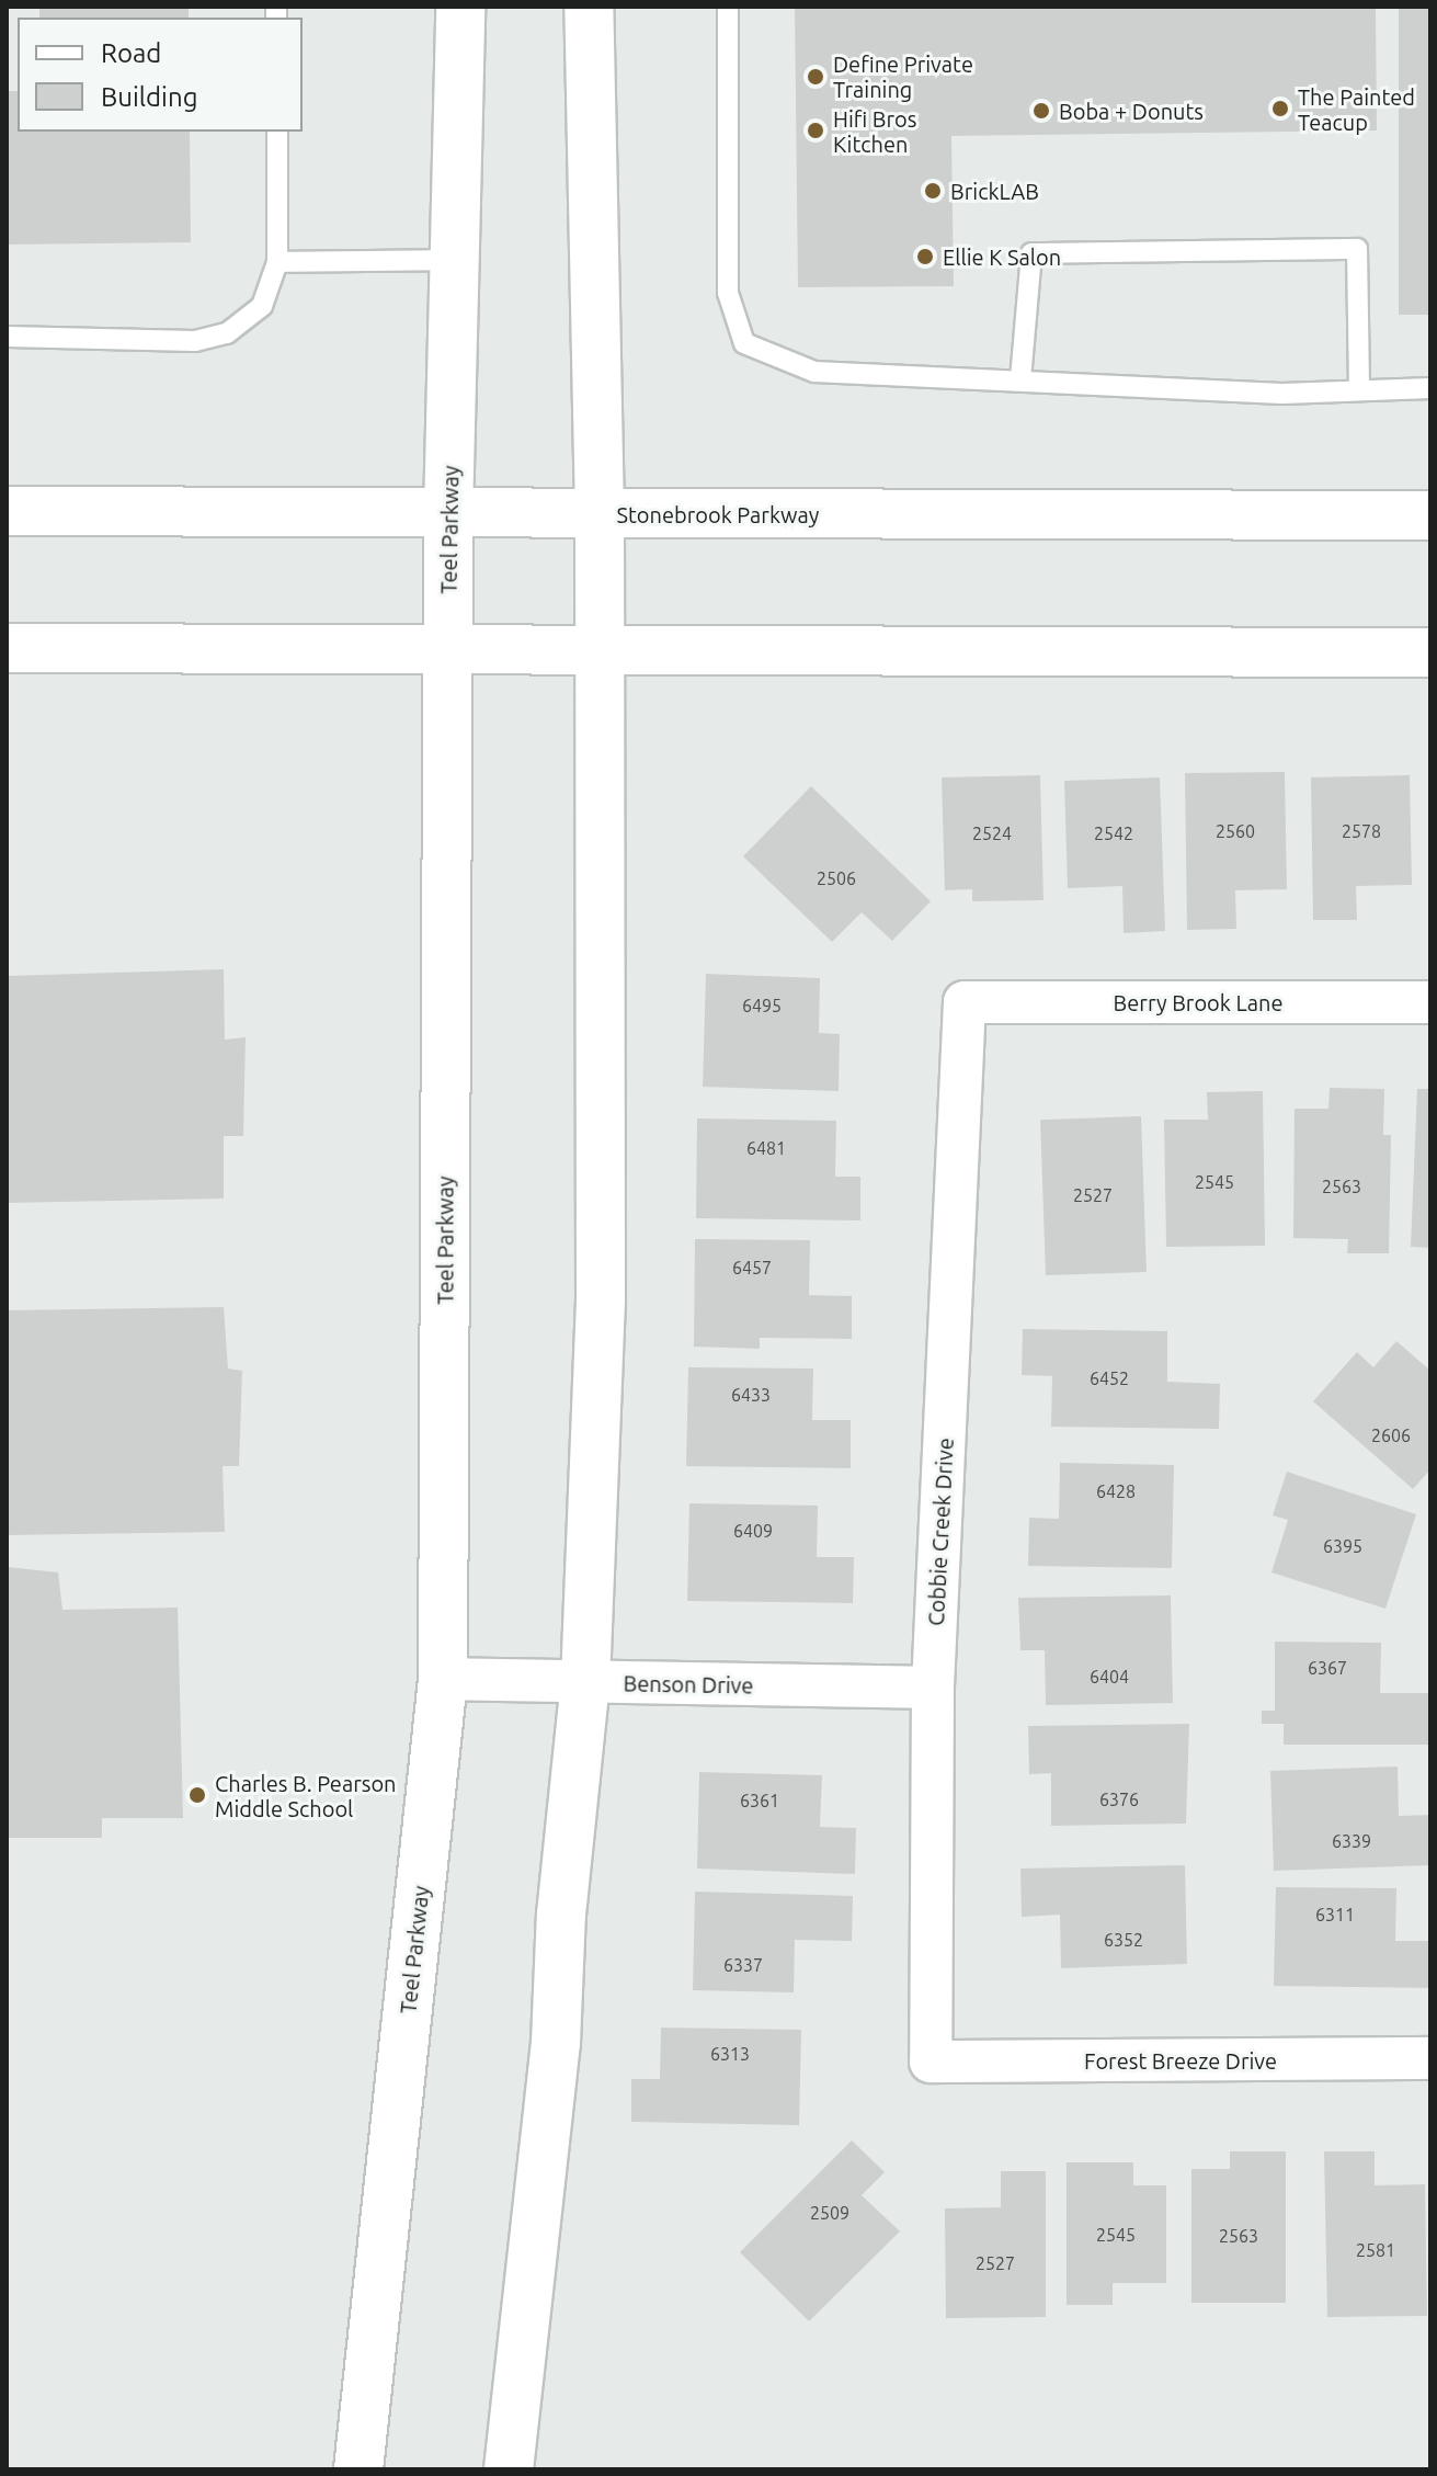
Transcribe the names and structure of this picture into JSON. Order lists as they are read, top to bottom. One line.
{"streets":{"main road":["Stonebrook Parkway","Teel Parkway"],"street":["Berry Brook Lane","Cobbie Creek Drive","Benson Drive","Forest Breeze Drive"]},"crossings":[["Stonebrook Parkway","Teel Parkway"],["Teel Parkway","Benson Drive"],["Berry Brook Lane","Cobbie Creek Drive"],["Cobbie Creek Drive","Benson Drive"],["Cobbie Creek Drive","Forest Breeze Drive"]],"places":["Define Private Training","The Painted Teacup","Boba + Donuts","Hifi Bros Kitchen","BrickLAB","Ellie K Salon","Charles B. Pearson Middle School"],"house_numbers":["2560","2578","2524","2542","2506","6495","6481","2545","2563","2527","6457","6452","6433","2606","6428","6409","6395","6367","6404","6376","6361","6339","6311","6352","6337","6313","2509","2545","2563","2581","2527"],"legend":["Road","Building"]}
